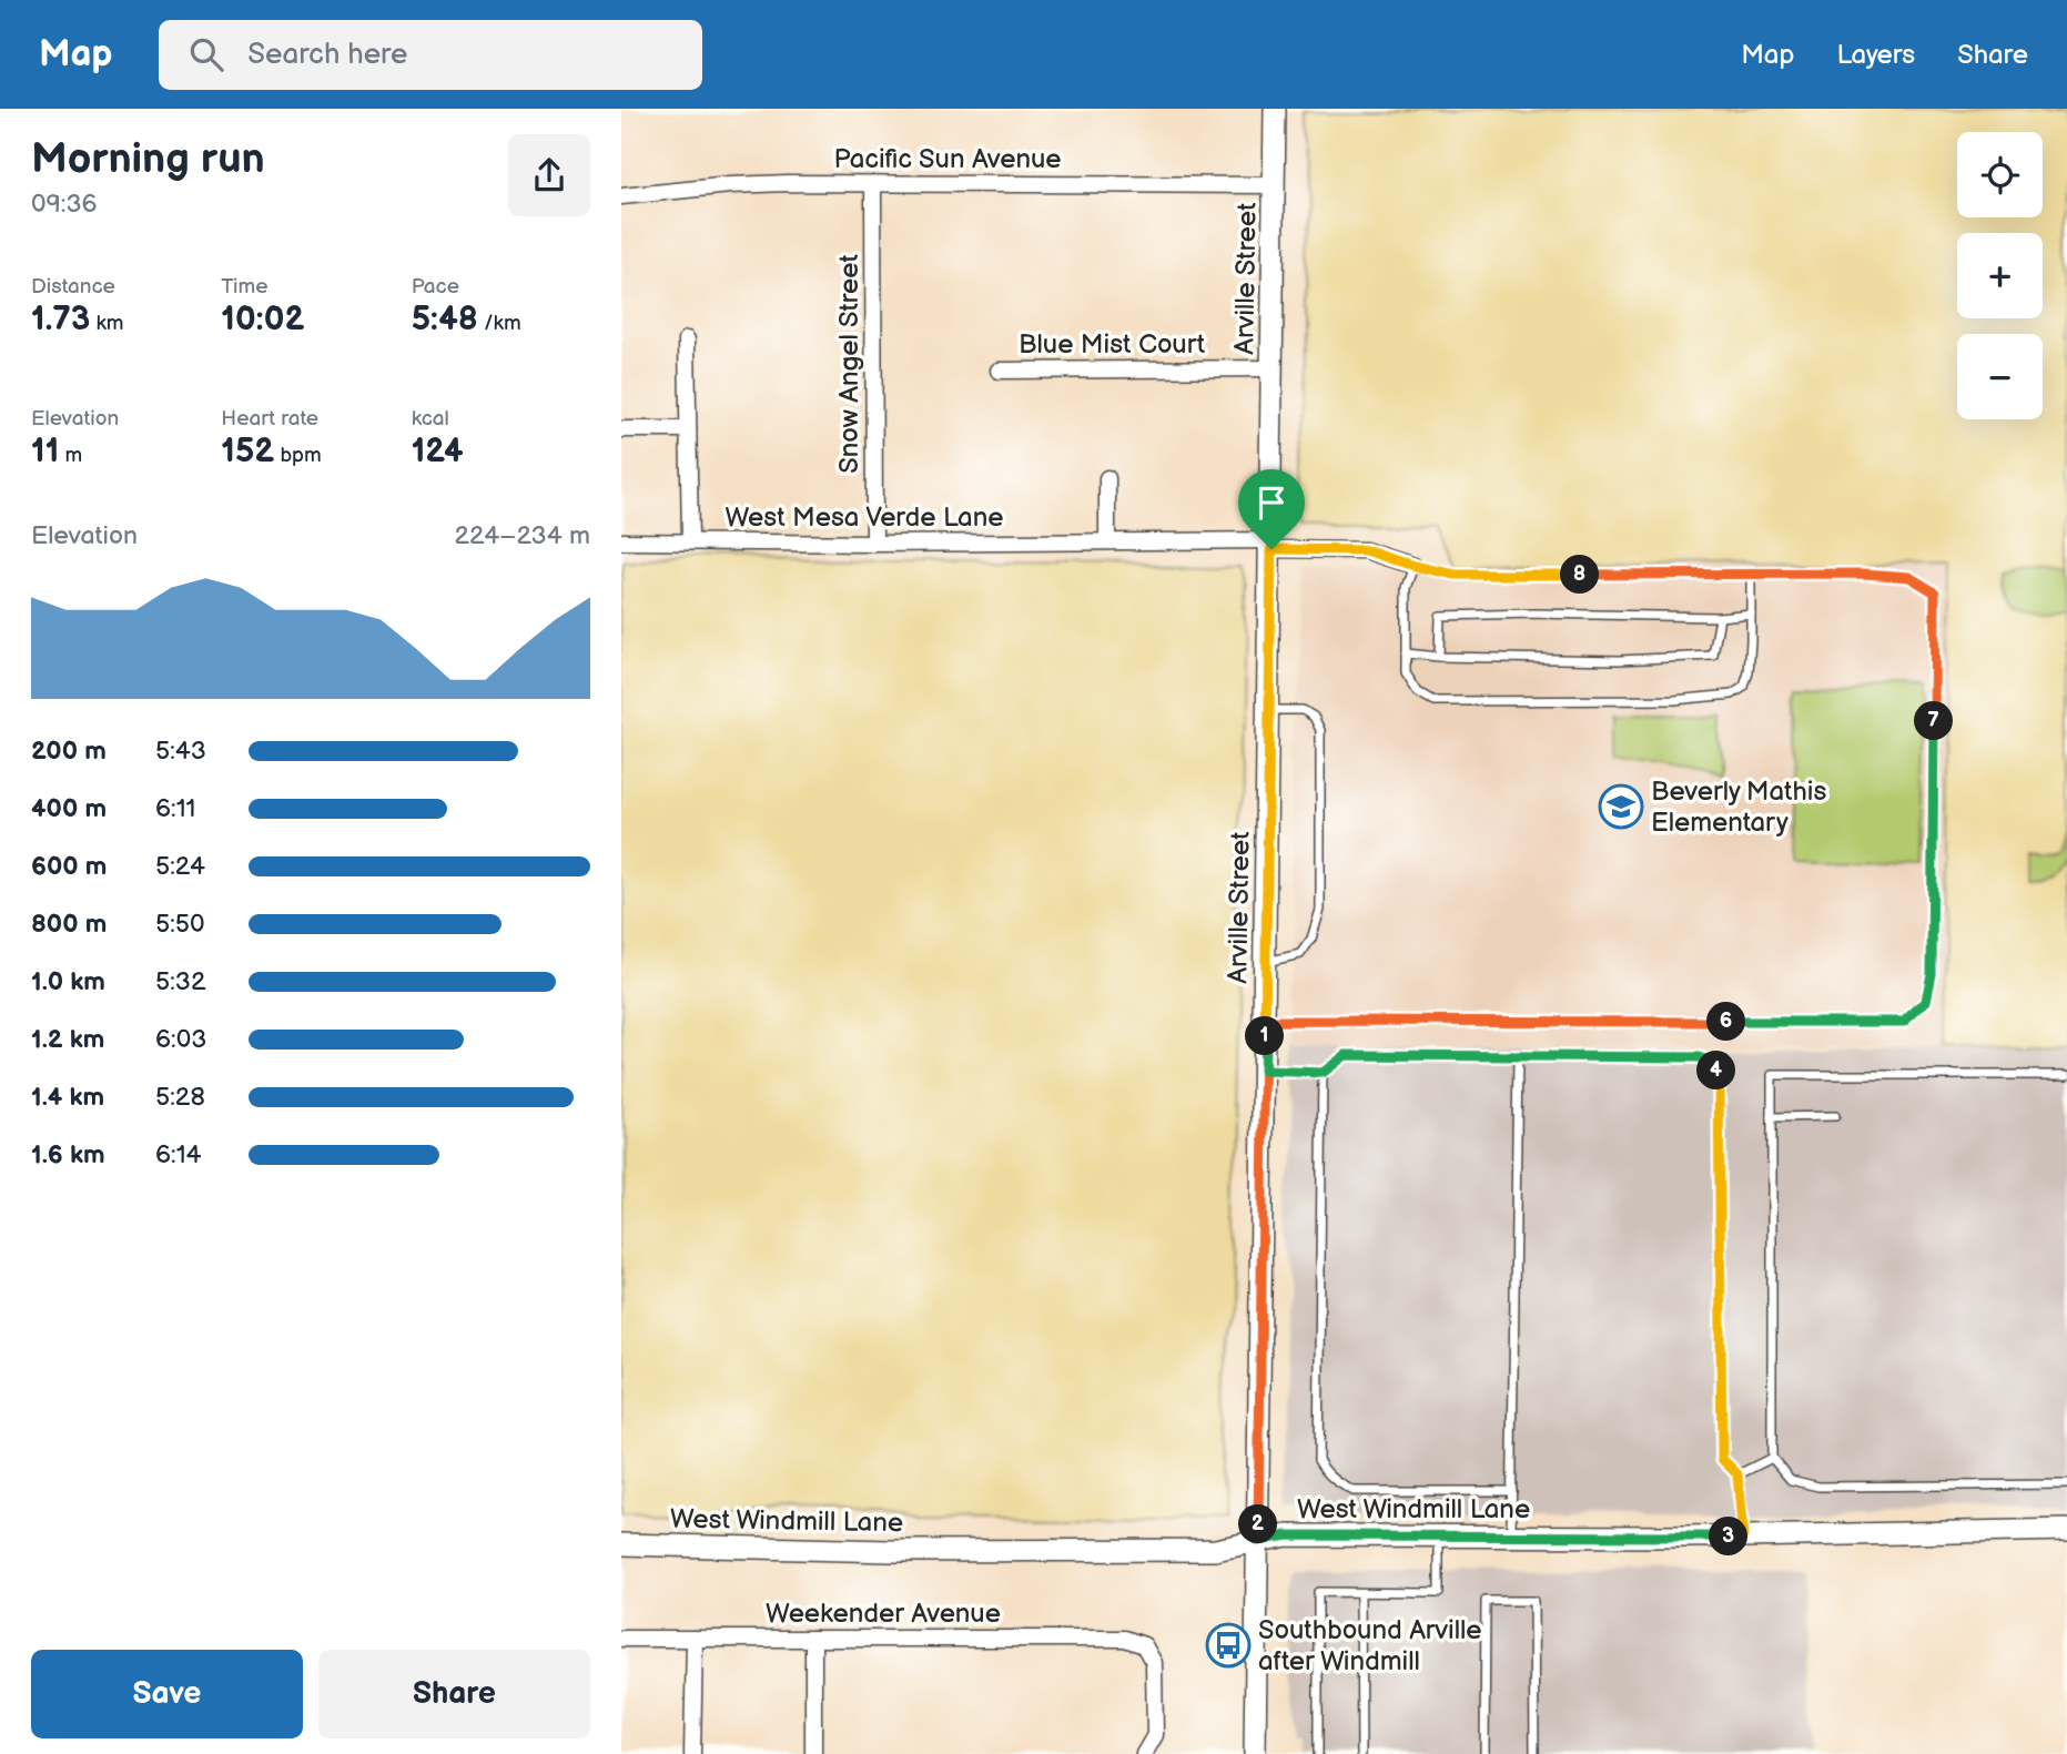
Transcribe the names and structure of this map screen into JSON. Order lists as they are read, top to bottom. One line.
{"streets":{"street":["Pacific Sun Avenue","Arville Street","Blue Mist Court","Snow Angel Street","West Mesa Verde Lane","West Windmill Lane","Weekender Avenue"]},"crossings":[["Pacific Sun Avenue","Arville Street"],["Pacific Sun Avenue","Snow Angel Street"],["Arville Street","Blue Mist Court"],["Arville Street","West Mesa Verde Lane"],["Arville Street","West Windmill Lane"],["Snow Angel Street","West Mesa Verde Lane"]],"places":{"school or university":["Beverly Mathis Elementary"],"bus stop":["Southbound Arville after Windmill"]},"page":{"header":"Map","search":"Search here","nav":["Map","Layers","Share"],"heading":["Morning run","09:36"],"map_buttons":["+","−"],"stats":[["Distance","1.73 km"],["Time","10:02"],["Pace","5:48 /km"],["Elevation","11 m"],["Heart rate","152 bpm"],["kcal","124"]],"chart":["Elevation","224–234 m"],"pins":["8","7","6","1","4","2","3"],"list":[{"name":"200 m","note":"5:43"},{"name":"400 m","note":"6:11"},{"name":"600 m","note":"5:24"},{"name":"800 m","note":"5:50"},{"name":"1.0 km","note":"5:32"},{"name":"1.2 km","note":"6:03"},{"name":"1.4 km","note":"5:28"},{"name":"1.6 km","note":"6:14"}],"buttons":["Save","Share"]}}
